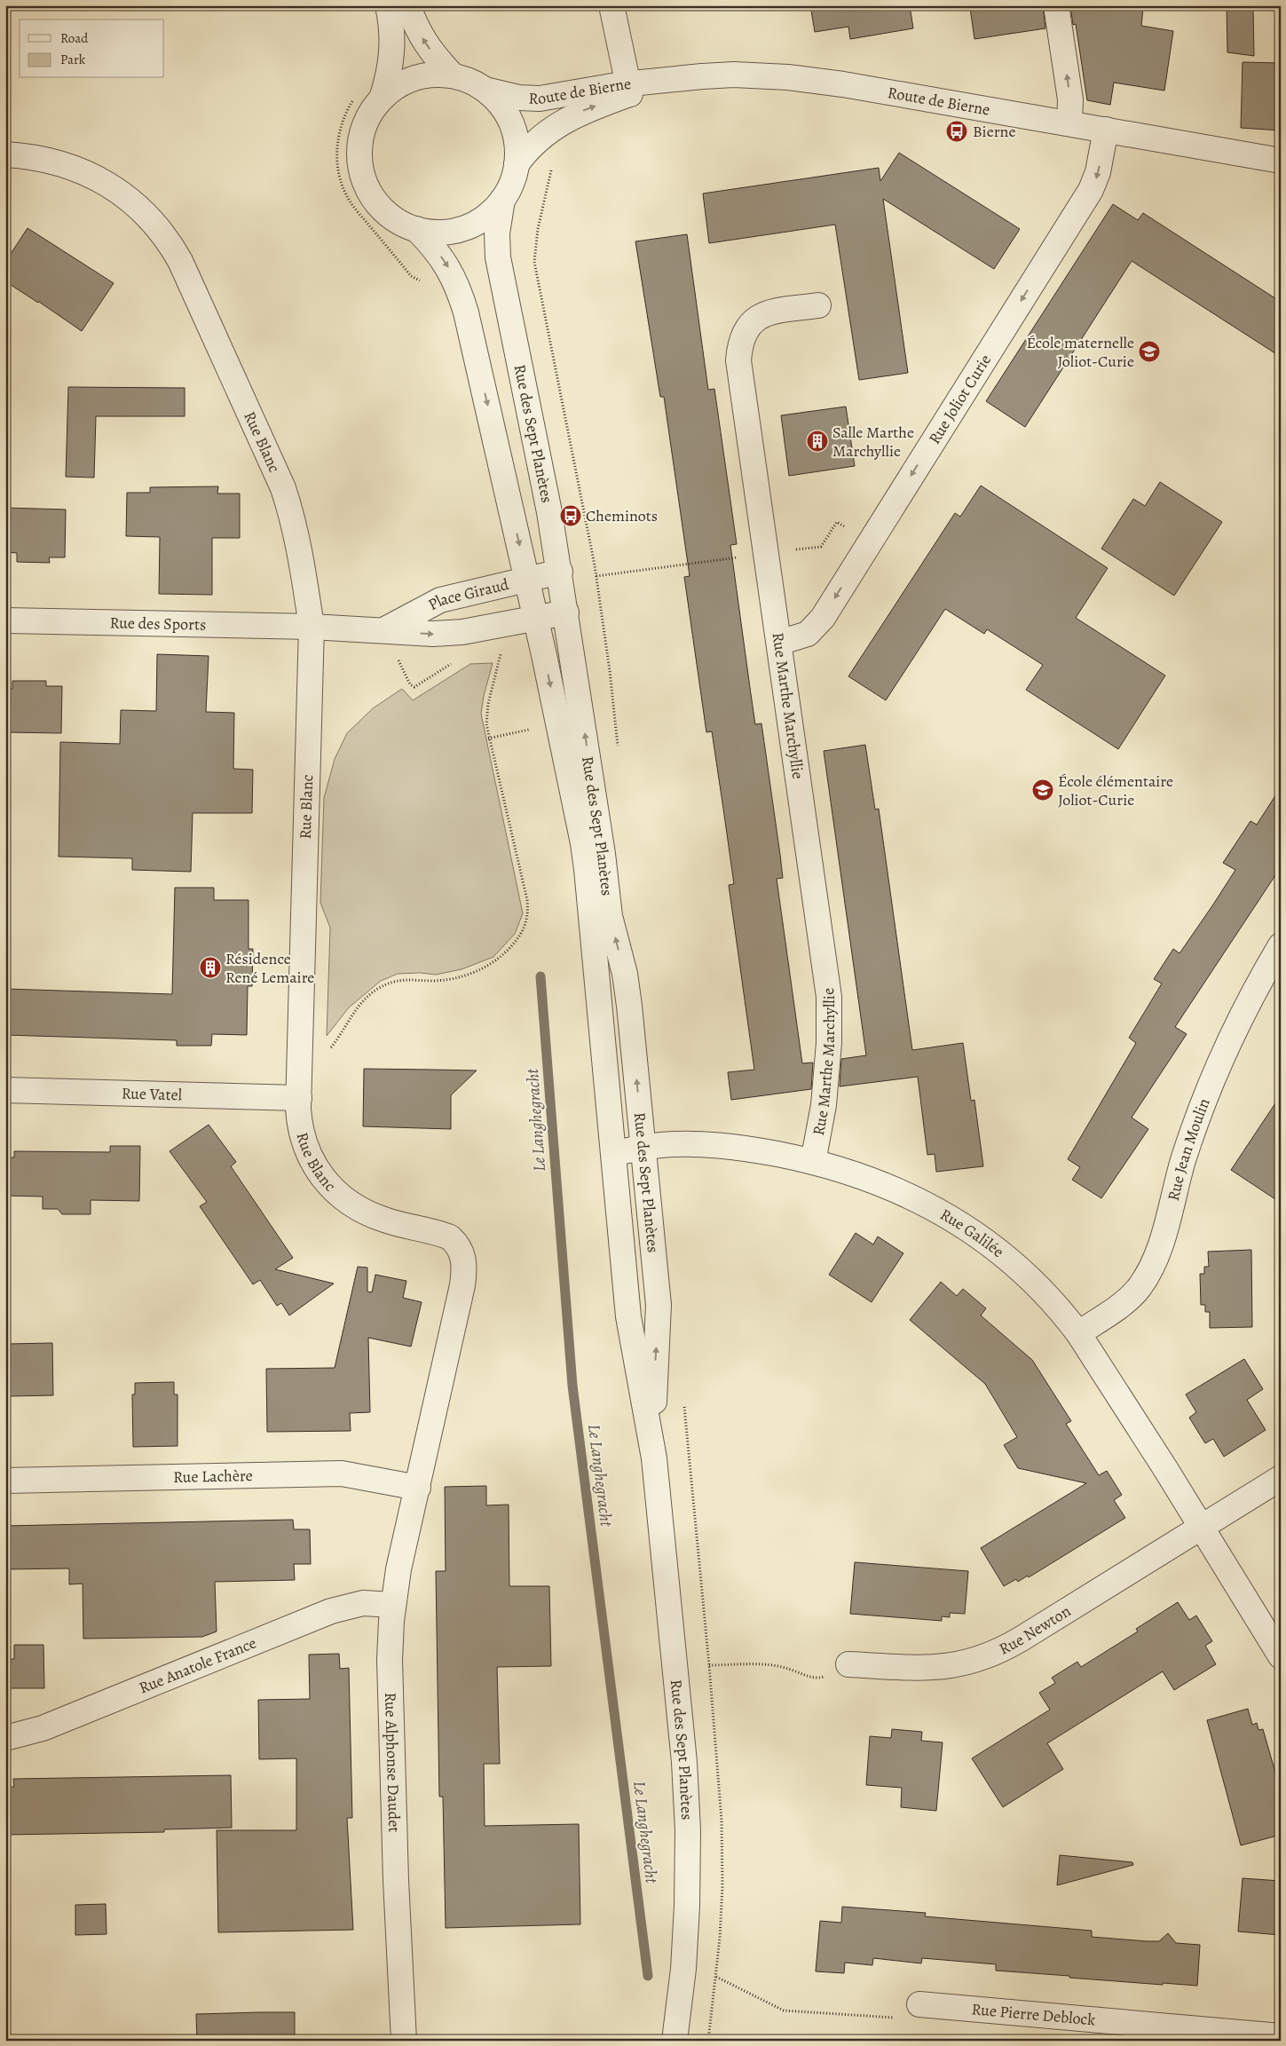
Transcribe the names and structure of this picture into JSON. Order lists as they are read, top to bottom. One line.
{"streets":{"street":["Route de Bierne","Rue Joliot Curie","Rue des Sept Planètes","Rue Blanc","Place Giraud","Rue des Sports","Rue Marthe Marchyllie","Rue Vatel","Rue Jean Moulin","Rue Galilée","Rue Lachère","Rue Newton","Rue Anatole France","Rue Alphonse Daudet","Rue Pierre Deblock"]},"crossings":[["Route de Bierne","Rue Joliot Curie"],["Route de Bierne","Rue des Sept Planètes"],["Rue Joliot Curie","Rue Marthe Marchyllie"],["Rue des Sept Planètes","Place Giraud"],["Rue des Sept Planètes","Rue Galilée"],["Rue Blanc","Place Giraud"],["Rue Blanc","Rue des Sports"],["Rue Blanc","Rue Vatel"],["Rue Blanc","Rue Lachère"],["Rue Blanc","Rue Alphonse Daudet"],["Place Giraud","Rue des Sports"],["Rue Marthe Marchyllie","Rue Galilée"],["Rue Jean Moulin","Rue Galilée"],["Rue Galilée","Rue Newton"],["Rue Lachère","Rue Alphonse Daudet"],["Rue Anatole France","Rue Alphonse Daudet"]],"one_way":["Rue Joliot Curie"],"water":["Le Langhegracht"],"places":{"bus stop":["Bierne","Cheminots"],"school or university":["École maternelle Joliot-Curie","École élémentaire Joliot-Curie"],"building":["Salle Marthe Marchyllie","Résidence René Lemaire"]},"legend":["Road","Park"]}
